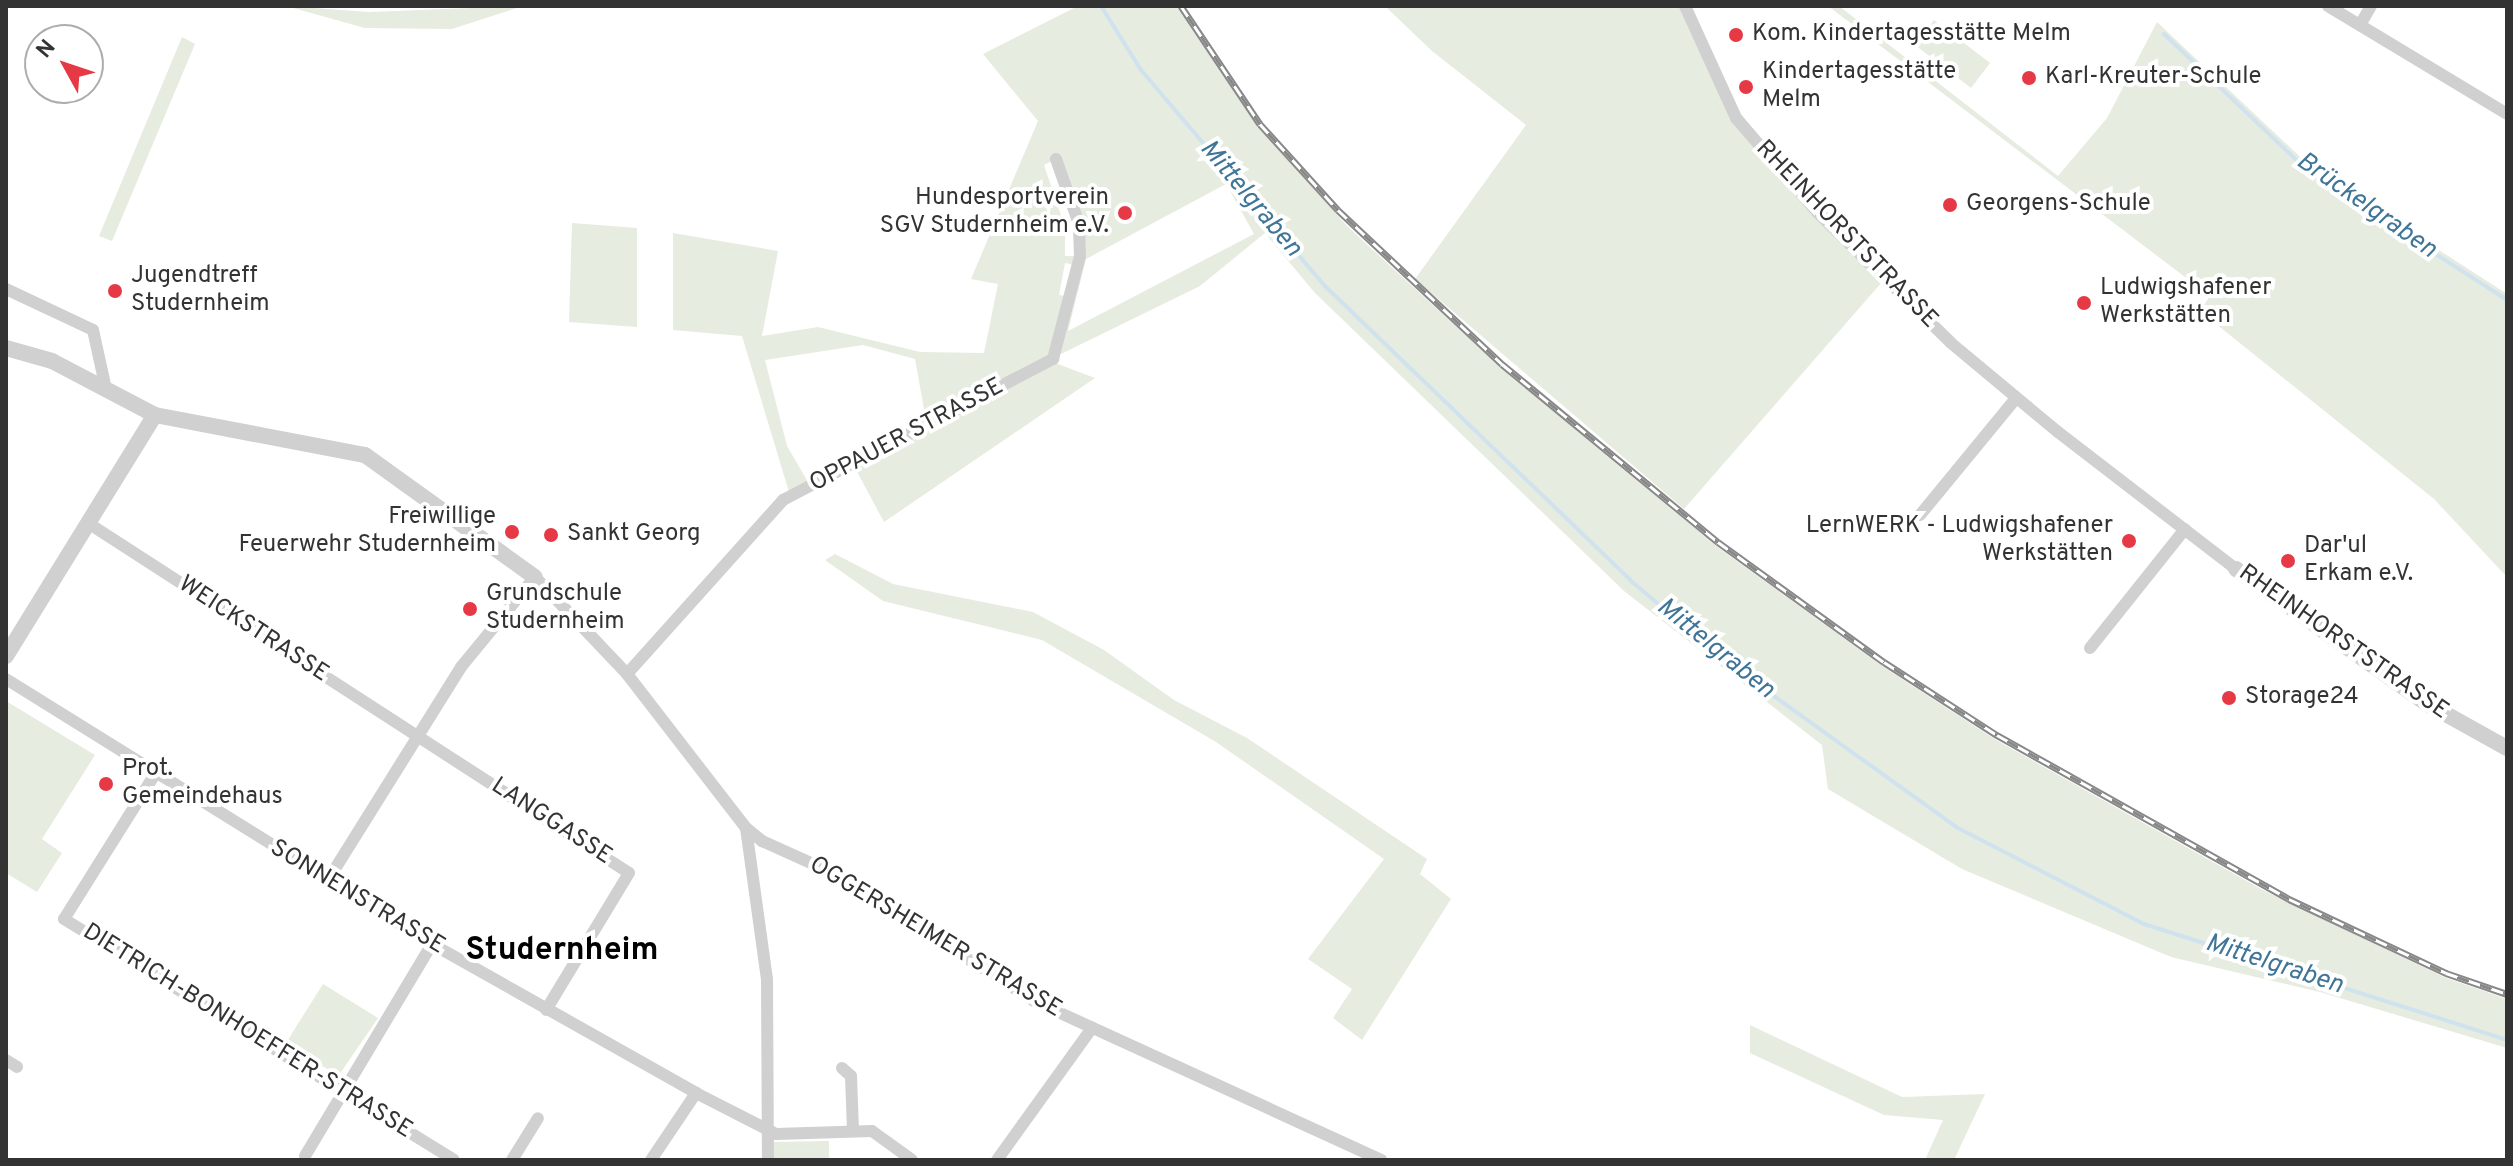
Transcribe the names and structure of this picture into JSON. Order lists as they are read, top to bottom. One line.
{"streets":{"street":["RHEINHORSTSTRASSE","OPPAUER STRASSE","WEICKSTRASSE","LANGGASSE","SONNENSTRASSE","OGGERSHEIMER STRASSE","DIETRICH-BONHOEFFER-STRASSE"]},"crossings":[["OPPAUER STRASSE","OGGERSHEIMER STRASSE"],["WEICKSTRASSE","LANGGASSE"],["LANGGASSE","SONNENSTRASSE"],["SONNENSTRASSE","DIETRICH-BONHOEFFER-STRASSE"]],"districts":["Studernheim"],"water":["Mittelgraben","Brückelgraben"],"places":["Kom. Kindertagesstätte Melm","Karl-Kreuter-Schule","Kindertagesstätte Melm","Georgens-Schule","Hundesportverein SGV Studernheim e.V.","Jugendtreff Studernheim","Ludwigshafener Werkstätten","Freiwillige Feuerwehr Studernheim","Sankt Georg","LernWERK - Ludwigshafener Werkstätten","Dar'ul Erkam e.V.","Grundschule Studernheim","Storage24","Prot. Gemeindehaus"],"north":"top left"}
